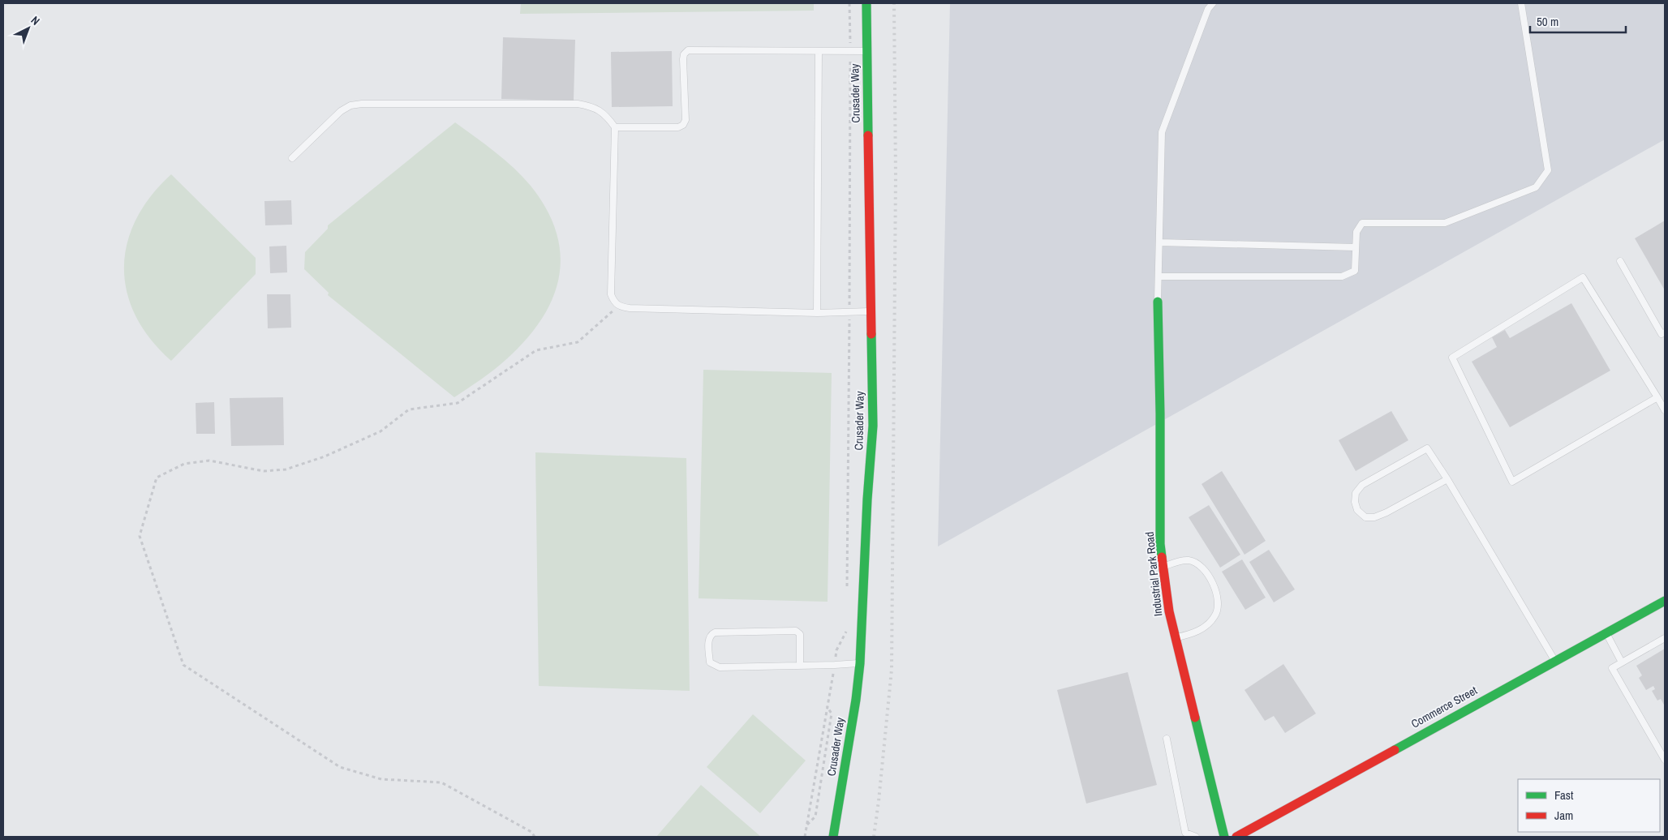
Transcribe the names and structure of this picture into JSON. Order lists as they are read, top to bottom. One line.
{"streets":{"street":["Crusader Way","Industrial Park Road","Commerce Street"]},"legend":["Fast","Jam"],"scale_bar":"50 m","north":"top right"}
